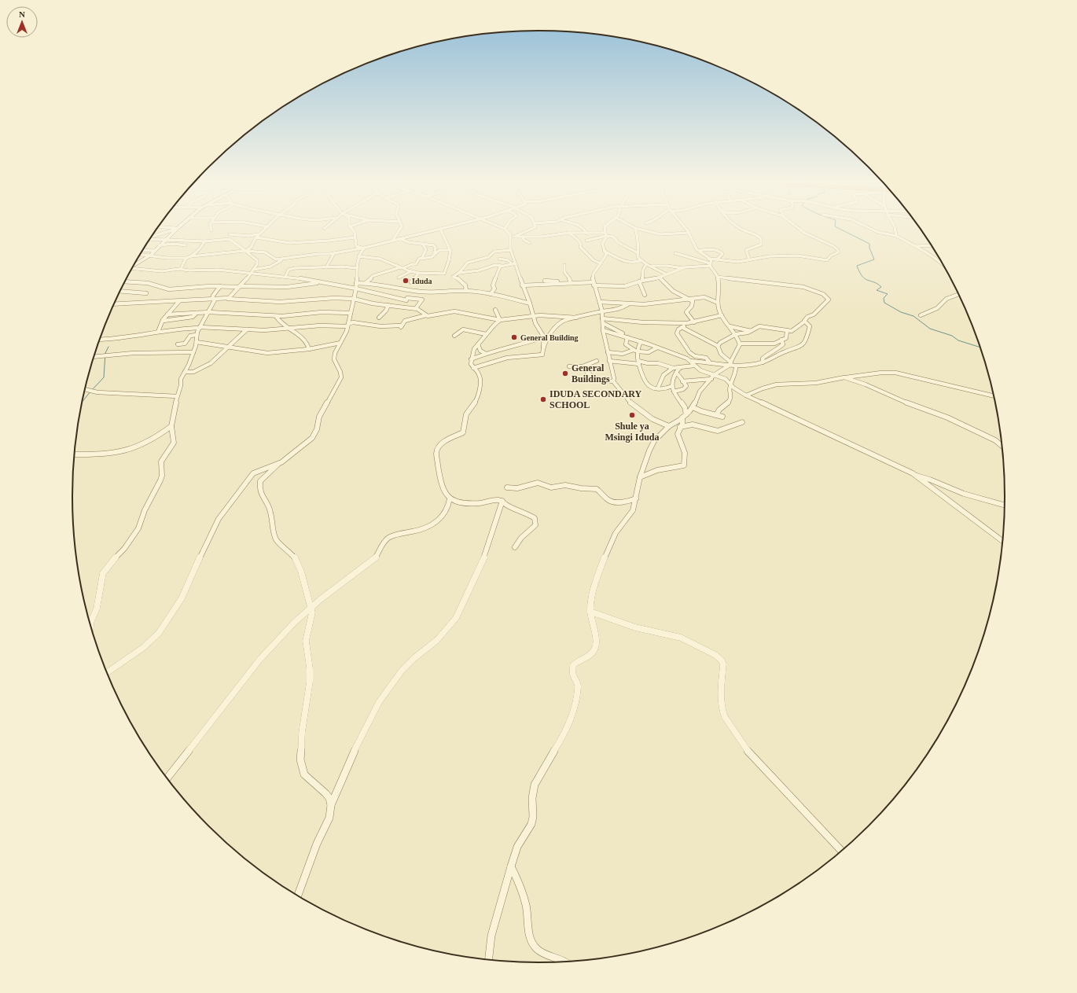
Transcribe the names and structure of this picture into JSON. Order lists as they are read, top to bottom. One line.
{"places":["Iduda","General Building","General Buildings","IDUDA SECONDARY SCHOOL","Shule ya Msingi Iduda"],"north":"top"}
